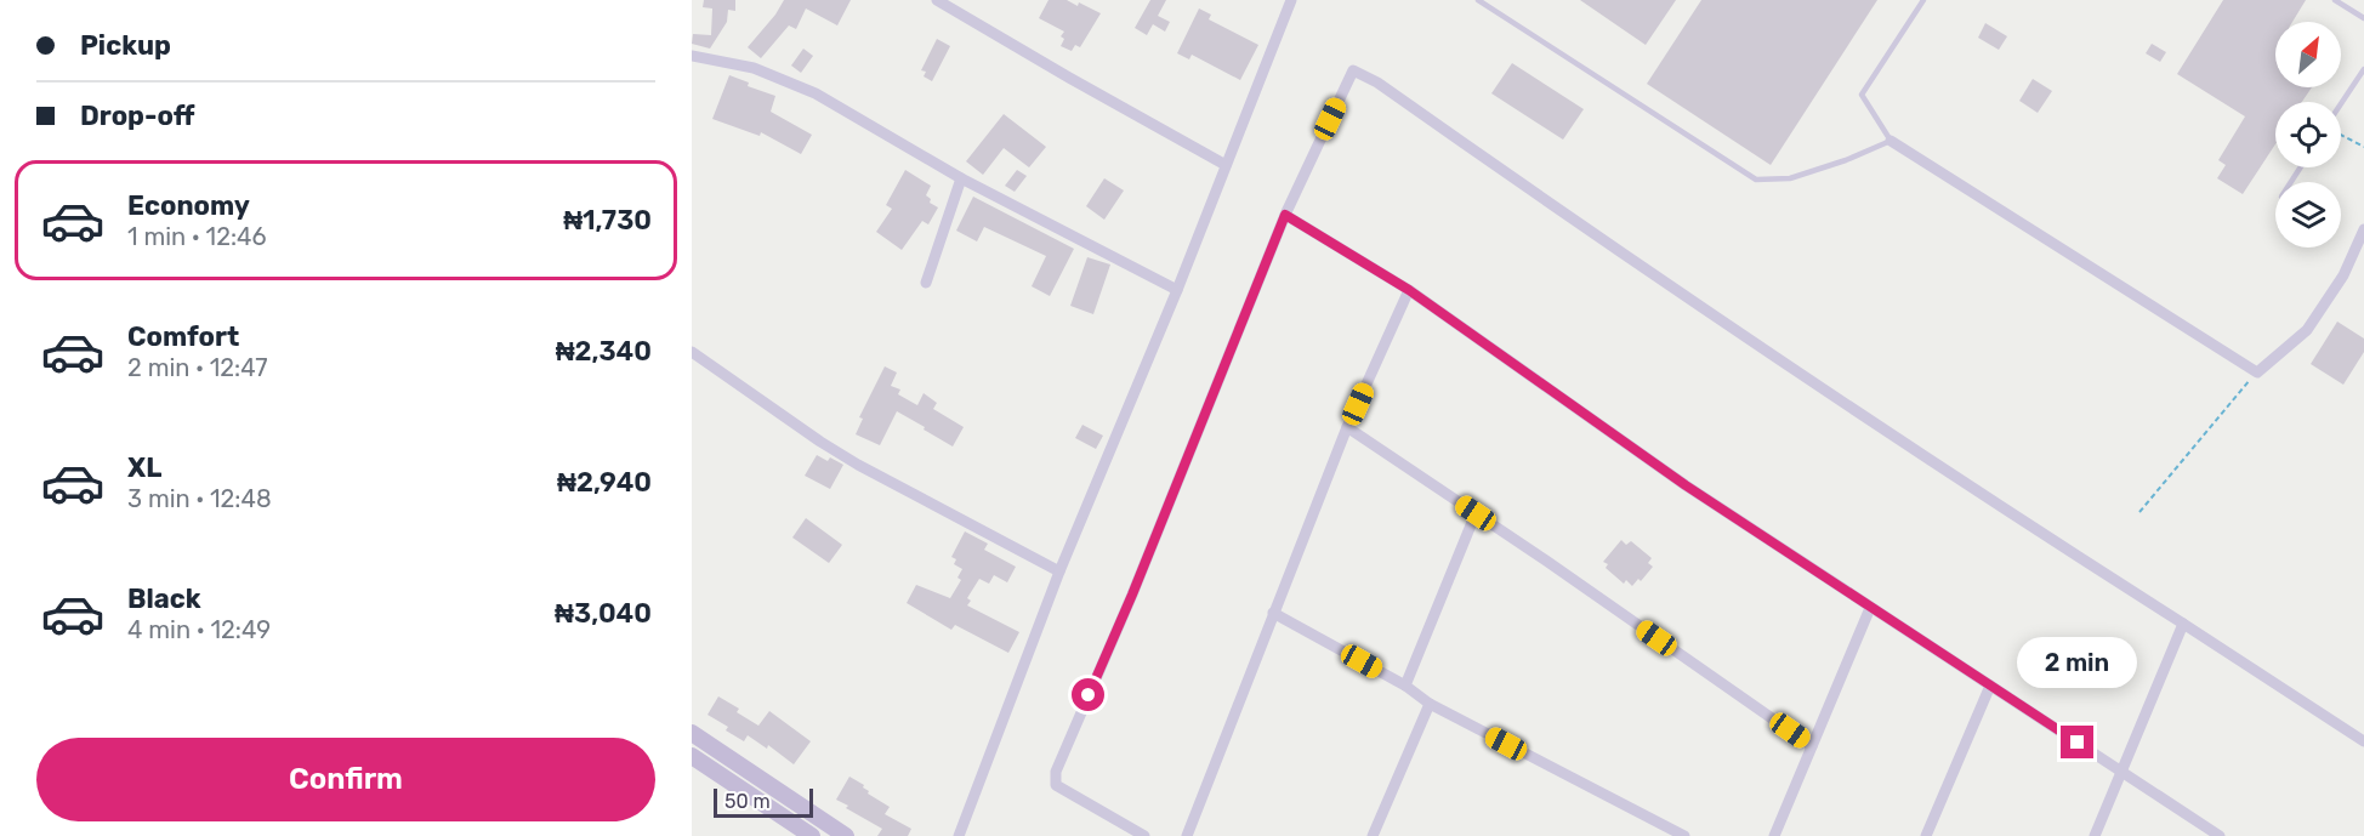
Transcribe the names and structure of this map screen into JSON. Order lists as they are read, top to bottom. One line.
{"scale_bar":"50 m","north":"top right","page":{"banner":["Pickup","Drop-off"],"list":[{"name":"Economy","note":"1 min · 12:46","value":"₦1,730"},{"name":"Comfort","note":"2 min · 12:47","value":"₦2,340"},{"name":"XL","note":"3 min · 12:48","value":"₦2,940"},{"name":"Black","note":"4 min · 12:49","value":"₦3,040"}],"bubble":"2 min","buttons":"Confirm","scale":"50 m"}}
